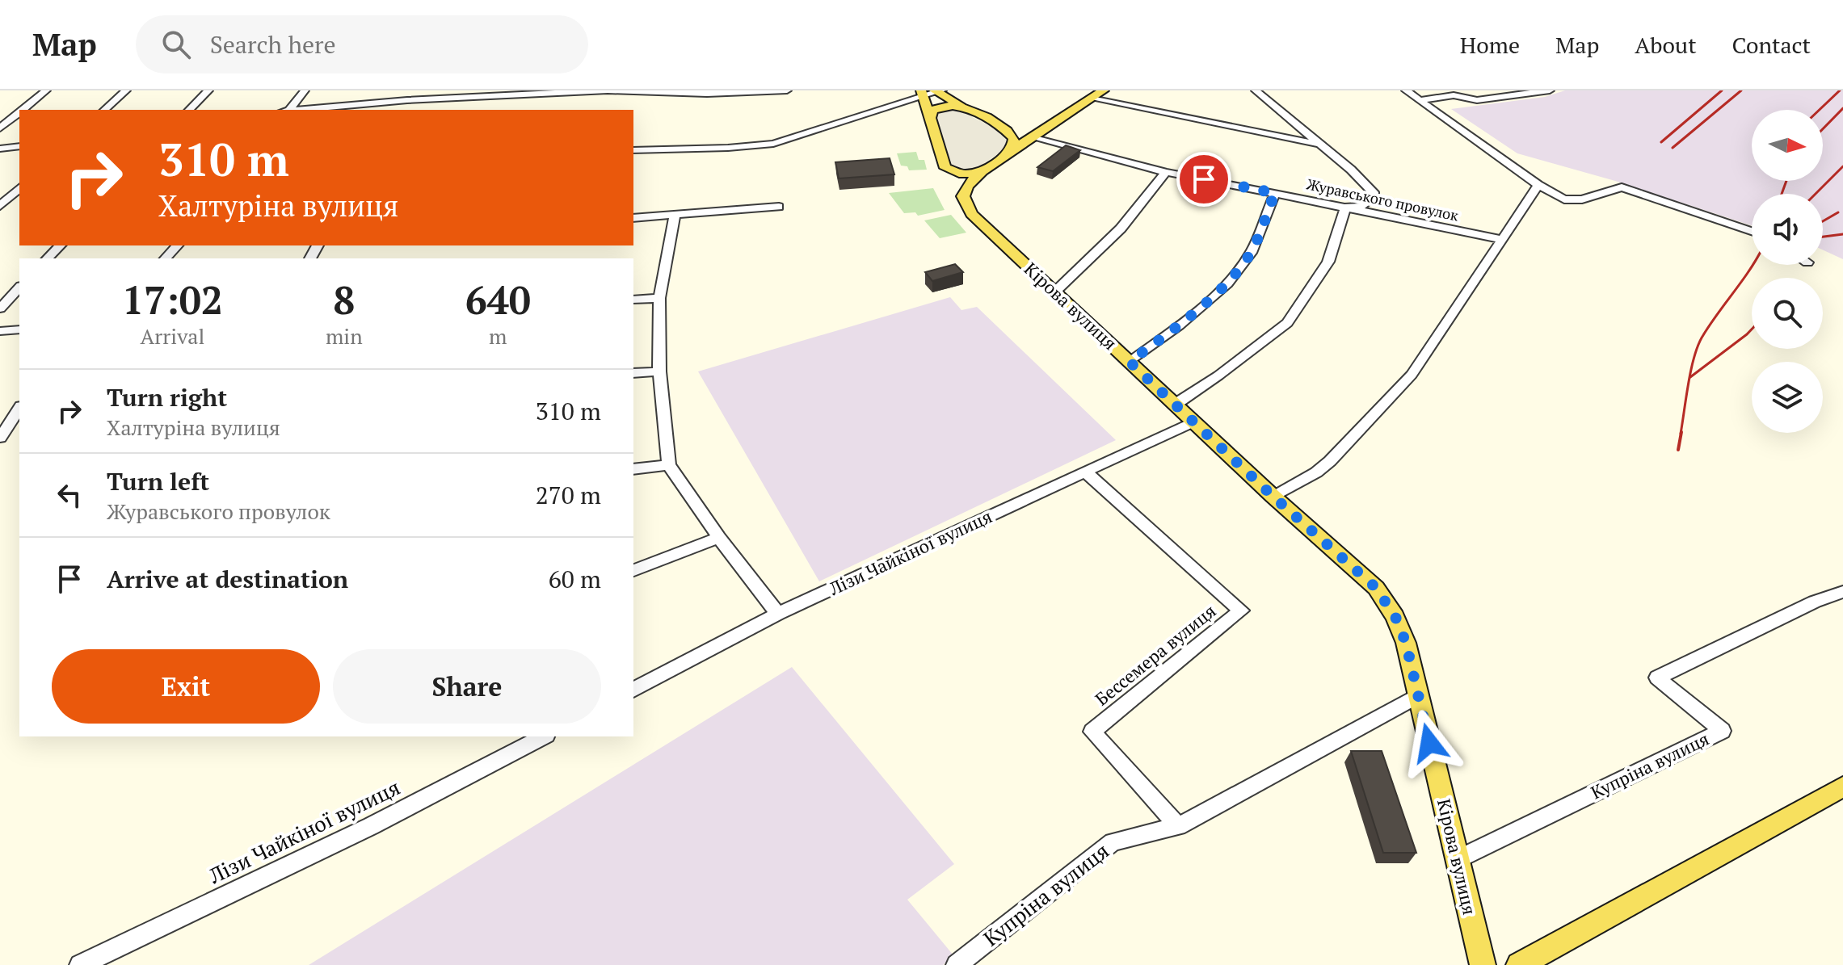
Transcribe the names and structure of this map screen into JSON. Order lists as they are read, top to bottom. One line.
{"streets":{"main road":["Кірова вулиця"],"street":["Журавського провулок","Лізи Чайкіної вулиця","Бессемера вулиця","Купріна вулиця"]},"crossings":[["Кірова вулиця","Лізи Чайкіної вулиця"],["Кірова вулиця","Купріна вулиця"],["Лізи Чайкіної вулиця","Бессемера вулиця"],["Бессемера вулиця","Купріна вулиця"]],"north":"right","page":{"header":"Map","search":"Search here","nav":["Home","Map","About","Contact"],"turn":["310 m","Халтуріна вулиця"],"eta":["17:02","Arrival","8","min","640","m"],"list":[{"name":"Turn right","note":"Халтуріна вулиця","value":"310 m"},{"name":"Turn left","note":"Журавського провулок","value":"270 m"},{"name":"Arrive at destination","value":"60 m"}],"buttons":["Exit","Share"]}}
